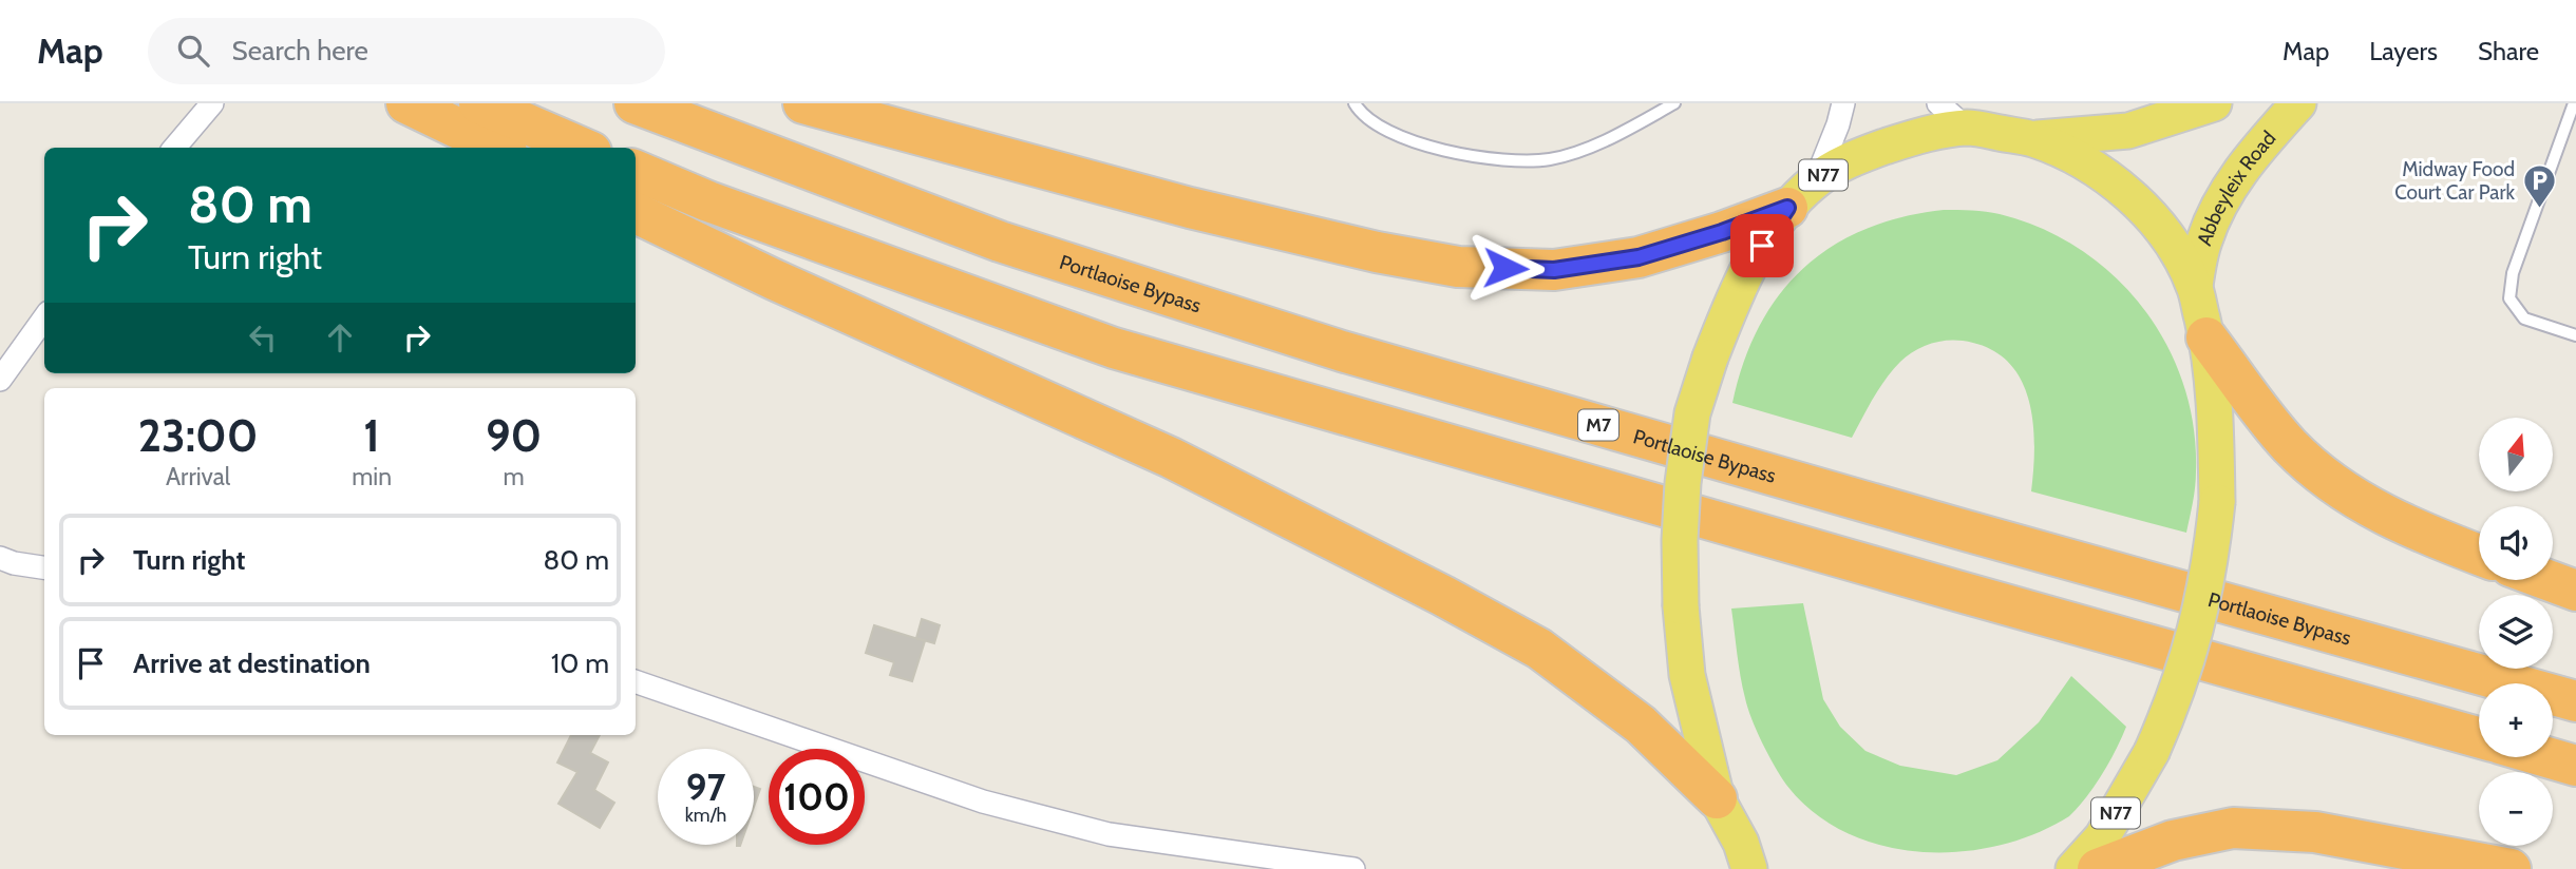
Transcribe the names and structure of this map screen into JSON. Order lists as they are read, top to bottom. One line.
{"streets":{"highway":["Portlaoise Bypass","M7"],"main road":["N77","Abbeyleix Road"]},"crossings":[["N77","Abbeyleix Road"]],"places":{"parking":["Midway Food Court Car Park"]},"north":"top","page":{"header":"Map","search":"Search here","nav":["Map","Layers","Share"],"turn":["80 m","Turn right"],"eta":["23:00","Arrival","1","min","90","m"],"map_buttons":["+","−"],"list":[{"name":"Turn right","value":"80 m"},{"name":"Arrive at destination","value":"10 m"}],"speed":"97 km/h","limit":"100"}}
